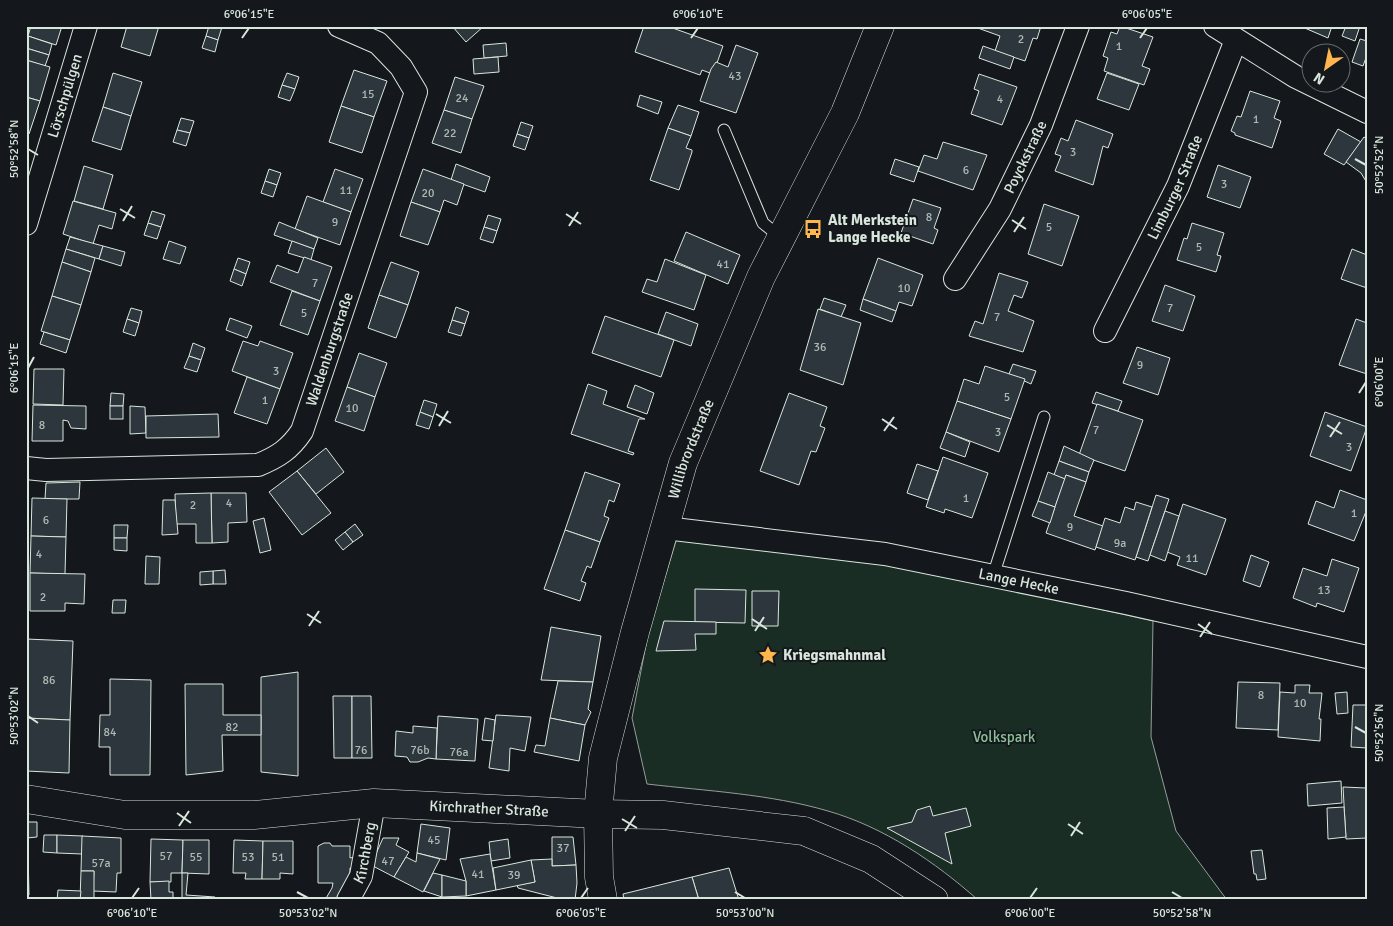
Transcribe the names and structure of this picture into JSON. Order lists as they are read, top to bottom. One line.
{"streets":{"main road":["Willibrordstraße","Kirchrather Straße"],"street":["Lörschpülgen","Poyckstraße","Limburger Straße","Waldenburgstraße","Lange Hecke","Kirchberg"]},"crossings":[["Willibrordstraße","Lange Hecke"],["Willibrordstraße","Kirchrather Straße"],["Kirchrather Straße","Kirchberg"]],"parks":["Volkspark"],"places":{"bus stop":["Alt Merkstein Lange Hecke"],"place":["Kriegsmahnmal"]},"house_numbers":["2","1","43","15","24","4","1","22","3","6","3","11","20","8","9","5","5","41","7","10","7","5","7","36","9","3","5","1","10","8","7","3","3","1","4","2","1","6","9","9a","4","11","13","2","86","8","10","82","84","76","76b","76a","45","37","57","55","53","51","47","57a","41","39"],"north":"bottom left","coordinates":["6°06'15\"E","6°06'10\"E","6°06'05\"E","50°52'58\"N","50°52'52\"N","6°06'00\"E","50°53'02\"N","50°52'56\"N","50°53'00\"N"]}
